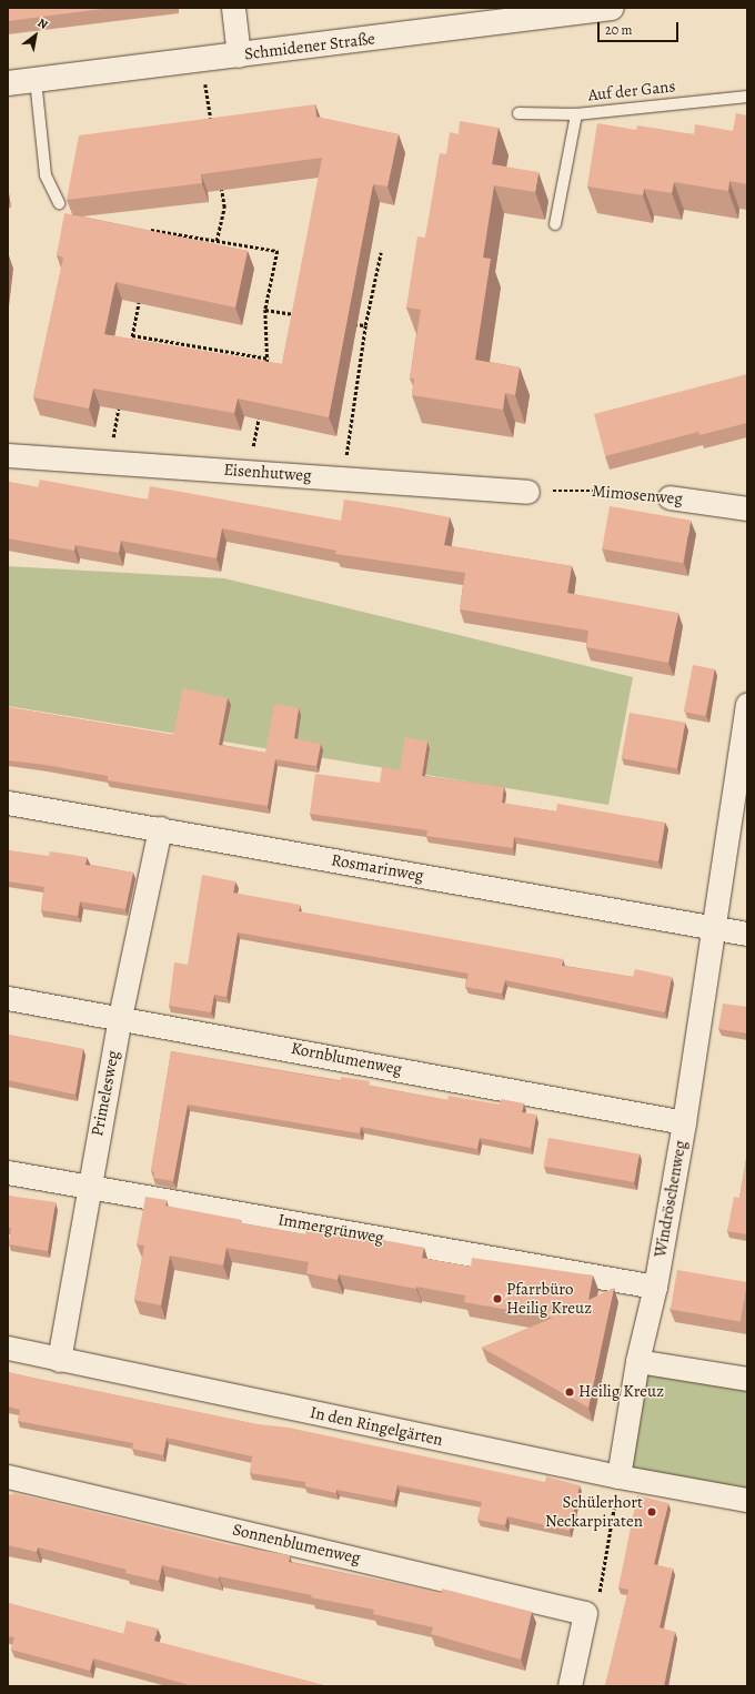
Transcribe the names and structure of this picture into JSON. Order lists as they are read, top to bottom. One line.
{"streets":{"main road":["Schmidener Straße"],"street":["Eisenhutweg","Mimosenweg","Rosmarinweg","Kornblumenweg","Primelesweg","Windröschenweg","Immergrünweg","In den Ringelgärten","Sonnenblumenweg"],"lane":["Auf der Gans"]},"crossings":[["Eisenhutweg","Mimosenweg"],["Rosmarinweg","Primelesweg"],["Rosmarinweg","Windröschenweg"],["Kornblumenweg","Primelesweg"],["Kornblumenweg","Windröschenweg"],["Primelesweg","Immergrünweg"],["Primelesweg","In den Ringelgärten"],["Windröschenweg","Immergrünweg"],["Windröschenweg","In den Ringelgärten"]],"places":["Pfarrbüro Heilig Kreuz","Heilig Kreuz","Schülerhort Neckarpiraten"],"scale_bar":"20 m","north":"top right"}
